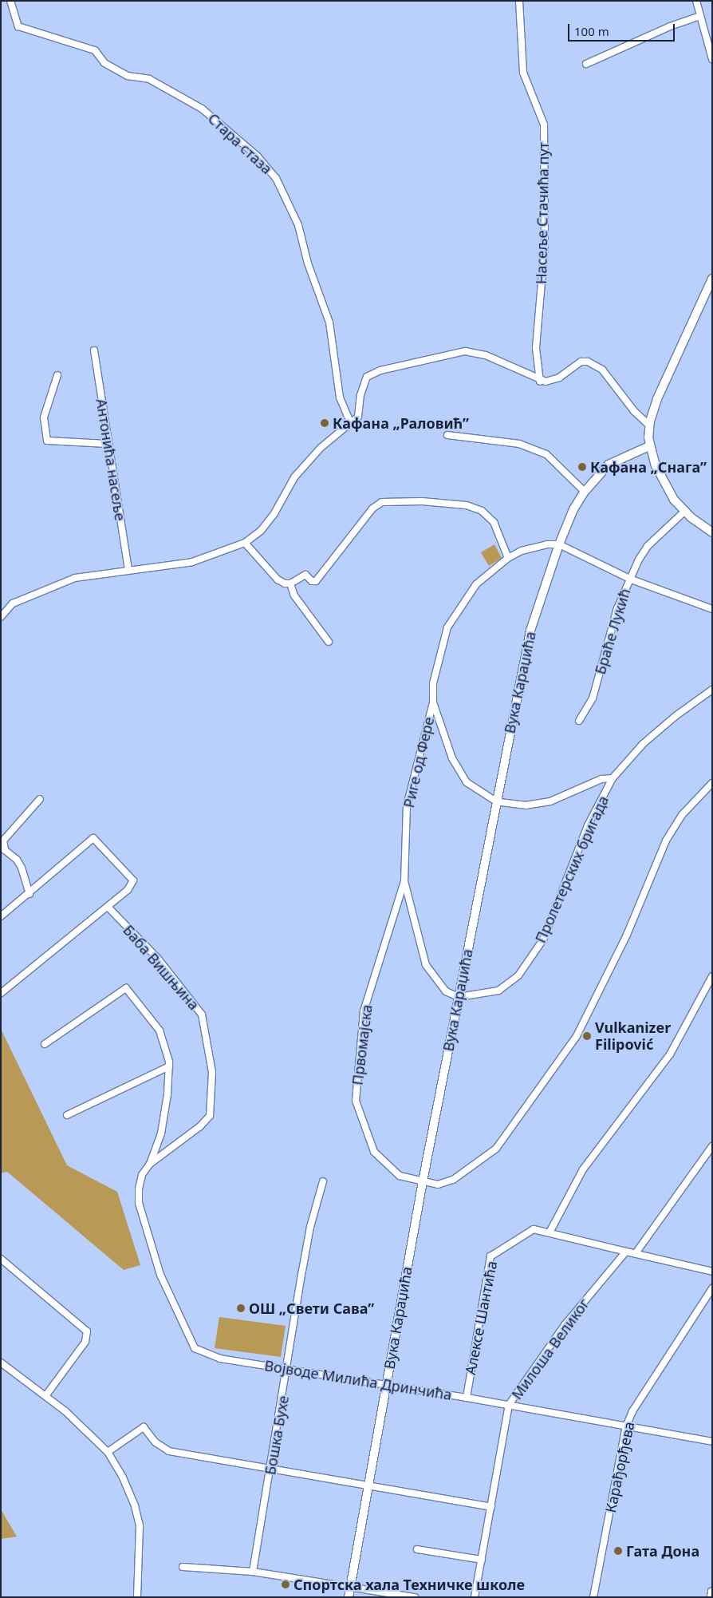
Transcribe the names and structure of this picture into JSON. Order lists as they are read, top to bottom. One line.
{"streets":{"street":["Стара стаза","Насеље Стачића пут","Антонића насеље","Браће Лукић","Вука Караџића","Риге од Фере","Пролетерских бригада","Баба Вишњина","Првомајска","Алексе Шантића","Милоша Великог","Војводе Милића Дринчића","Бошка Бухе","Карађорђева"]},"crossings":[["Вука Караџића","Риге од Фере"],["Вука Караџића","Пролетерских бригада"],["Вука Караџића","Првомајска"],["Вука Караџића","Војводе Милића Дринчића"],["Риге од Фере","Пролетерских бригада"],["Риге од Фере","Првомајска"],["Баба Вишњина","Војводе Милића Дринчића"],["Алексе Шантића","Милоша Великог"],["Алексе Шантића","Војводе Милића Дринчића"],["Милоша Великог","Војводе Милића Дринчића"],["Војводе Милића Дринчића","Бошка Бухе"],["Војводе Милића Дринчића","Карађорђева"]],"places":["Кафана „Раловић”","Кафана „Снага”","Vulkanizer Filipović","ОШ „Свети Сава”","Гата Дона","Спортска хала Техничке школе"],"scale_bar":"100 m"}
